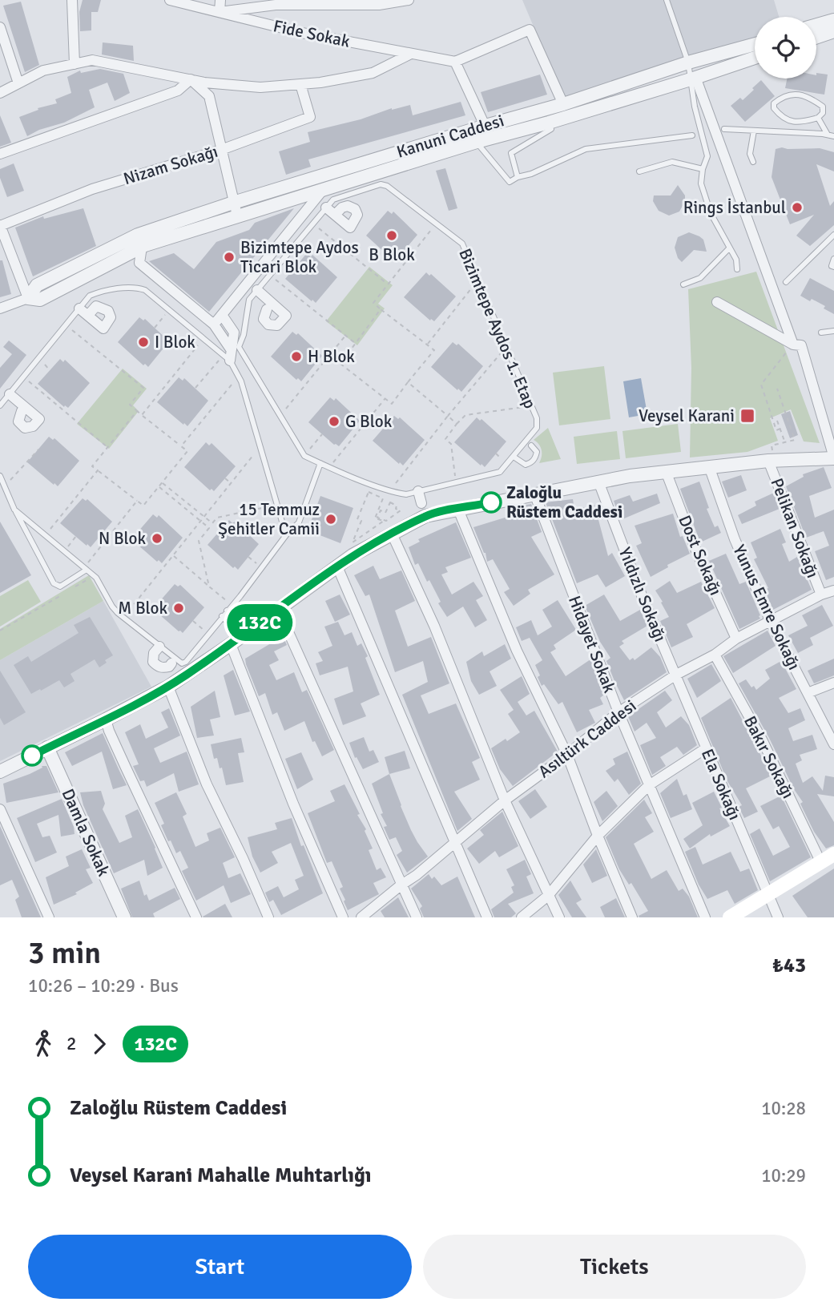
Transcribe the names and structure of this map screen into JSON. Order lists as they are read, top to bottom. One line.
{"streets":{"street":["Fide Sokak","Kanuni Caddesi","Nizam Sokağı","Pelikan Sokağı","Dost Sokağı","Yıldızlı Sokağı","Yunus Emre Sokağı","Hidayet Sokak","Asıltürk Caddesi","Bakır Sokağı","Ela Sokağı","Damla Sokak"],"lane":["Bizimtepe Aydos 1. Etap"]},"crossings":[["Pelikan Sokağı","Asıltürk Caddesi"],["Dost Sokağı","Asıltürk Caddesi"],["Yıldızlı Sokağı","Asıltürk Caddesi"],["Yıldızlı Sokağı","Ela Sokağı"],["Yunus Emre Sokağı","Asıltürk Caddesi"],["Hidayet Sokak","Asıltürk Caddesi"],["Asıltürk Caddesi","Bakır Sokağı"],["Asıltürk Caddesi","Ela Sokağı"]],"places":{"other":["Rings İstanbul","B Blok","Bizimtepe Aydos Ticari Blok","I Blok","H Blok","G Blok","Zaloğlu Rüstem Caddesi","15 Temmuz Şehitler Camii","N Blok","M Blok"],"transit":["Veysel Karani"]},"lines":["bus line 132C"],"page":{"on_map":"132C","heading":["3 min","10:26 – 10:29 · Bus","₺43"],"legs":["2","132C"],"list":[{"name":"Zaloğlu Rüstem Caddesi","value":"10:28"},{"name":"Veysel Karani Mahalle Muhtarlığı","value":"10:29"}],"buttons":["Start","Tickets"]}}
